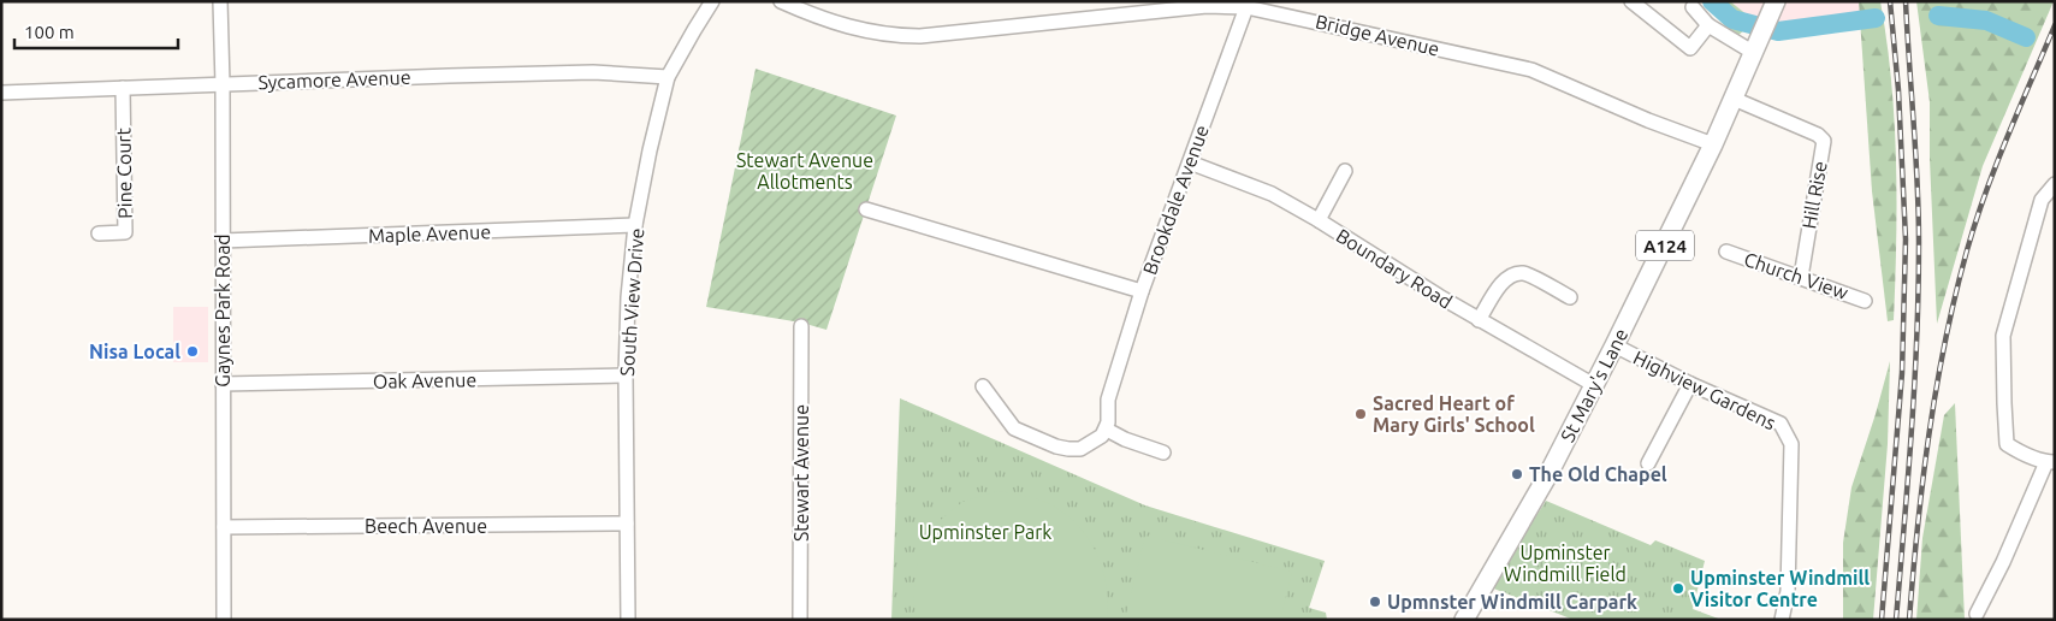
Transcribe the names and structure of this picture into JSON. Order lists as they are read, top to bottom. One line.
{"streets":{"main road":["A124","St Mary's Lane"],"street":["Bridge Avenue","Sycamore Avenue","Pine Court","Hill Rise","Brookdale Avenue","Maple Avenue","Boundary Road","Church View","South View Drive","Gaynes Park Road","Oak Avenue","Highview Gardens","Stewart Avenue","Beech Avenue"]},"crossings":[["Bridge Avenue","Brookdale Avenue"],["Bridge Avenue","A124"],["Bridge Avenue","St Mary's Lane"],["Sycamore Avenue","Pine Court"],["Sycamore Avenue","South View Drive"],["Sycamore Avenue","Gaynes Park Road"],["Hill Rise","A124"],["Hill Rise","Church View"],["Brookdale Avenue","Boundary Road"],["Maple Avenue","South View Drive"],["Maple Avenue","Gaynes Park Road"],["A124","St Mary's Lane"],["Boundary Road","St Mary's Lane"],["South View Drive","Oak Avenue"],["South View Drive","Beech Avenue"],["Gaynes Park Road","Oak Avenue"],["Gaynes Park Road","Beech Avenue"],["St Mary's Lane","Highview Gardens"]],"parks":["Stewart Avenue Allotments","Upminster Park","Upminster Windmill Field"],"places":["Nisa Local","Sacred Heart of Mary Girls' School","The Old Chapel","Upminster Windmill Visitor Centre","Upmnster Windmill Carpark"],"scale_bar":"100 m"}
